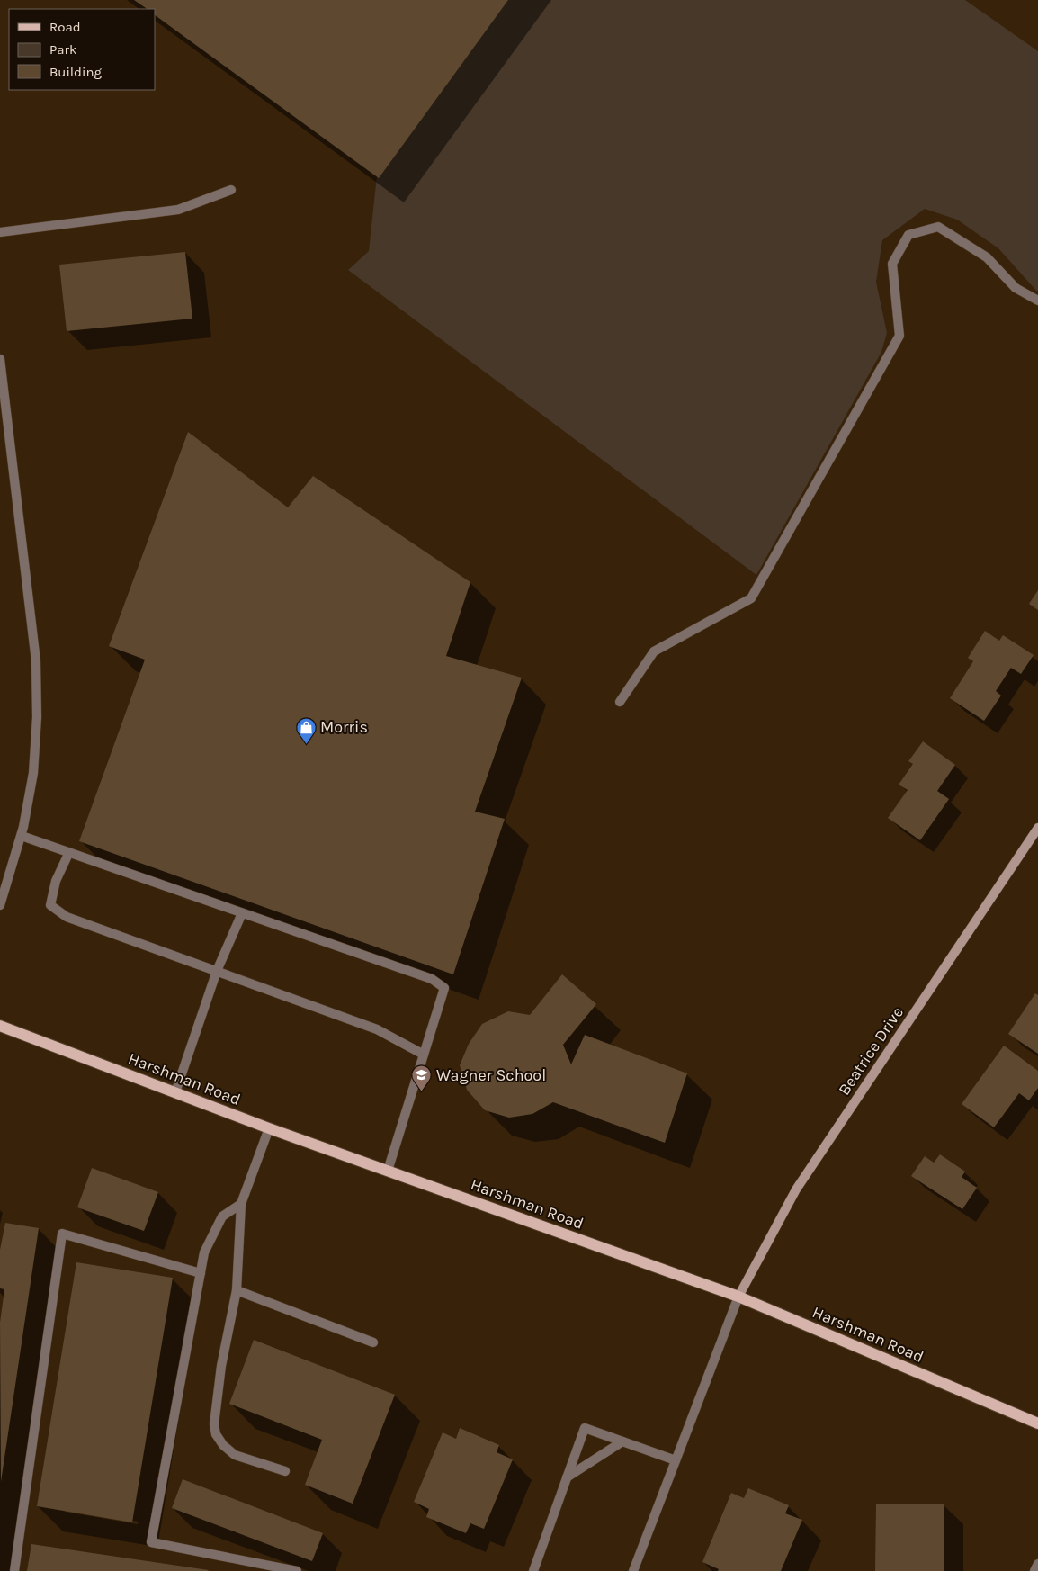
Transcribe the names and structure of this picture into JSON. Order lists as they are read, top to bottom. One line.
{"streets":{"main road":["Harshman Road"],"street":["Beatrice Drive"]},"crossings":[["Beatrice Drive","Harshman Road"]],"places":{"shop":["Morris"],"school or university":["Wagner School"]},"legend":["Road","Park","Building"]}
